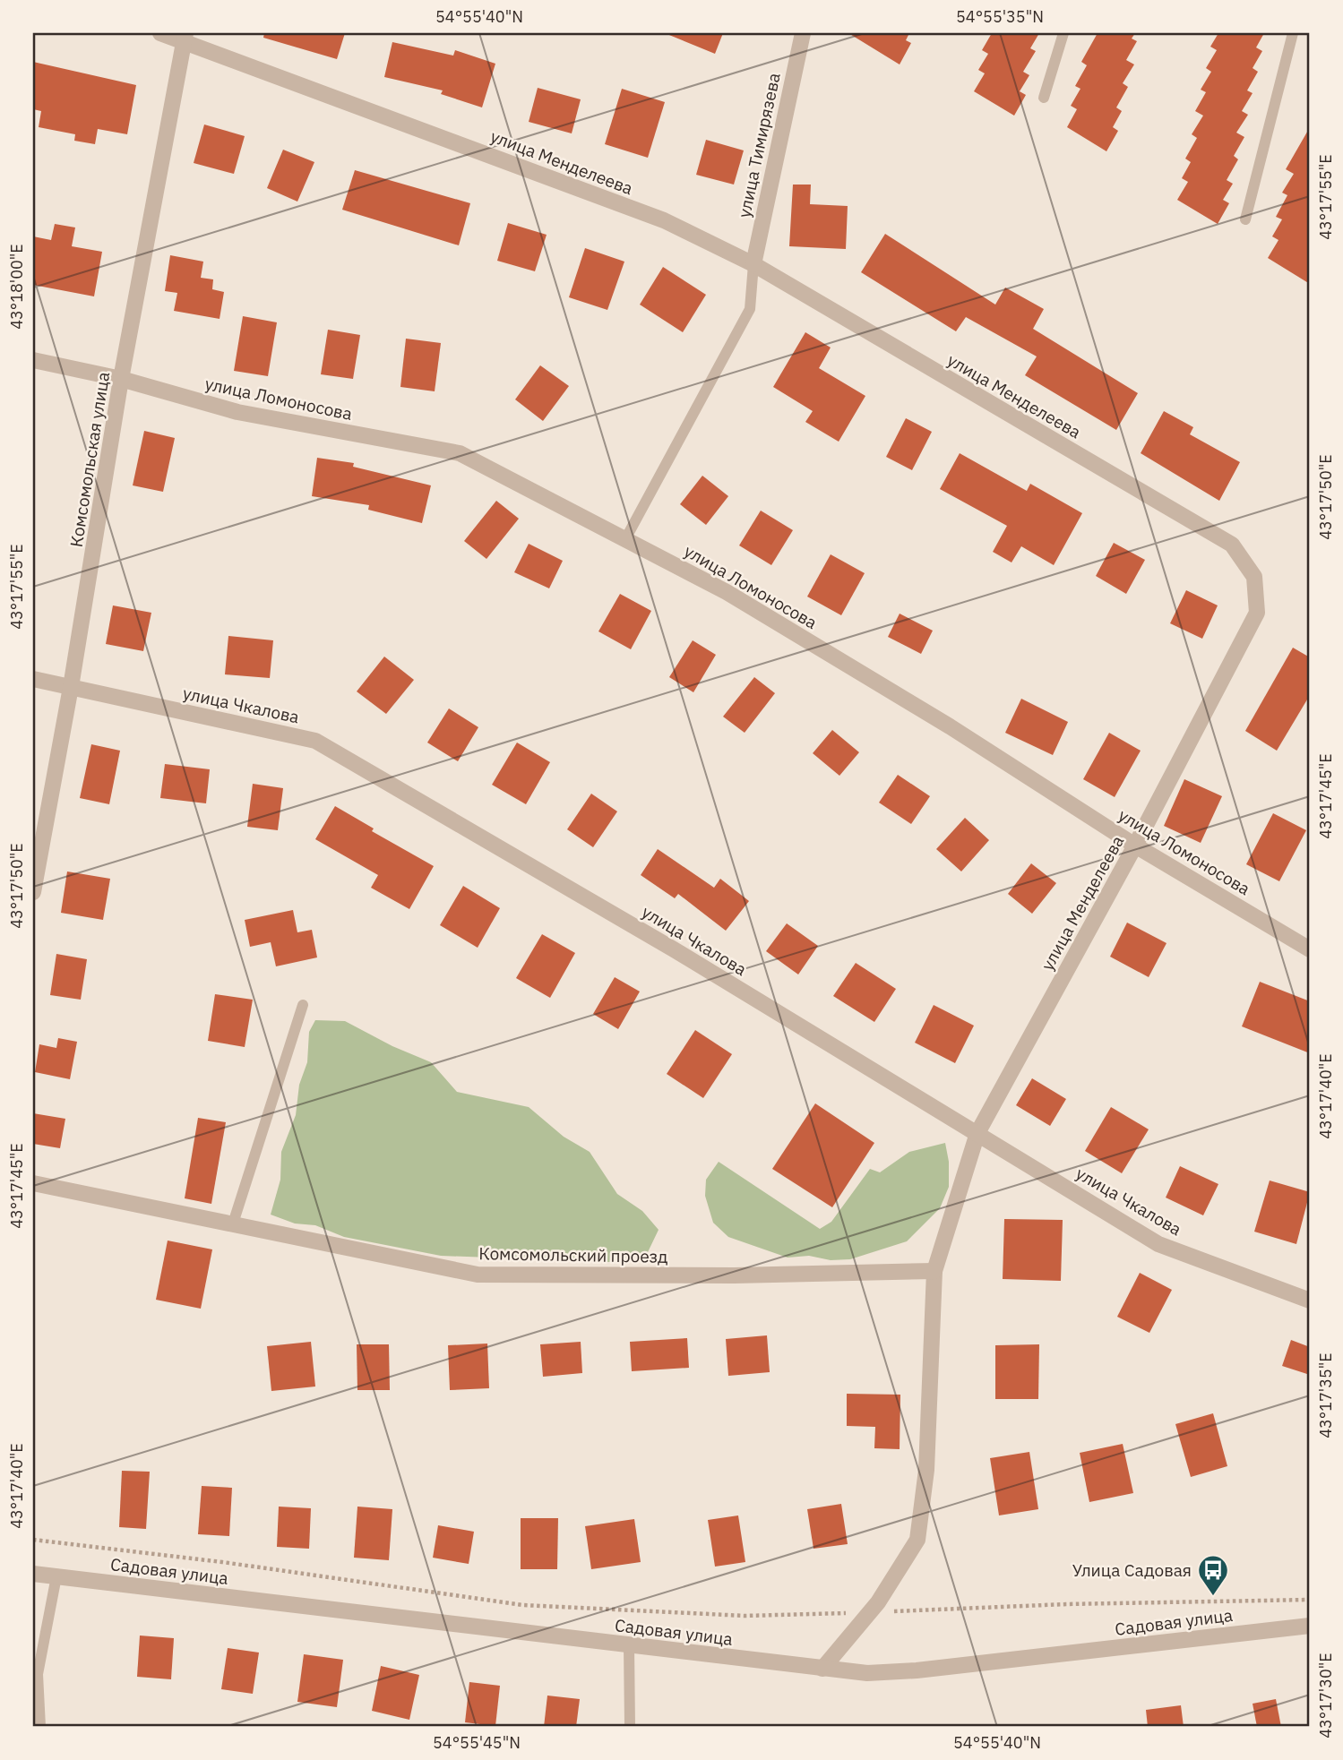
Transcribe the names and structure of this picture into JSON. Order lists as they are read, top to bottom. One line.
{"streets":{"street":["улица Тимирязева","улица Менделеева","улица Ломоносова","Комсомольская улица","улица Чкалова","Комсомольский проезд","Садовая улица"]},"crossings":[["улица Тимирязева","улица Менделеева"],["улица Менделеева","улица Ломоносова"],["улица Менделеева","Комсомольская улица"],["улица Менделеева","улица Чкалова"],["улица Менделеева","Комсомольский проезд"],["улица Менделеева","Садовая улица"],["улица Ломоносова","Комсомольская улица"],["Комсомольская улица","улица Чкалова"]],"places":{"bus stop":["Улица Садовая"]},"coordinates":["54°55'40\"N","54°55'35\"N","43°17'55\"E","43°18'00\"E","43°17'50\"E","43°17'45\"E","43°17'40\"E","43°17'35\"E","43°17'30\"E","54°55'45\"N"]}
